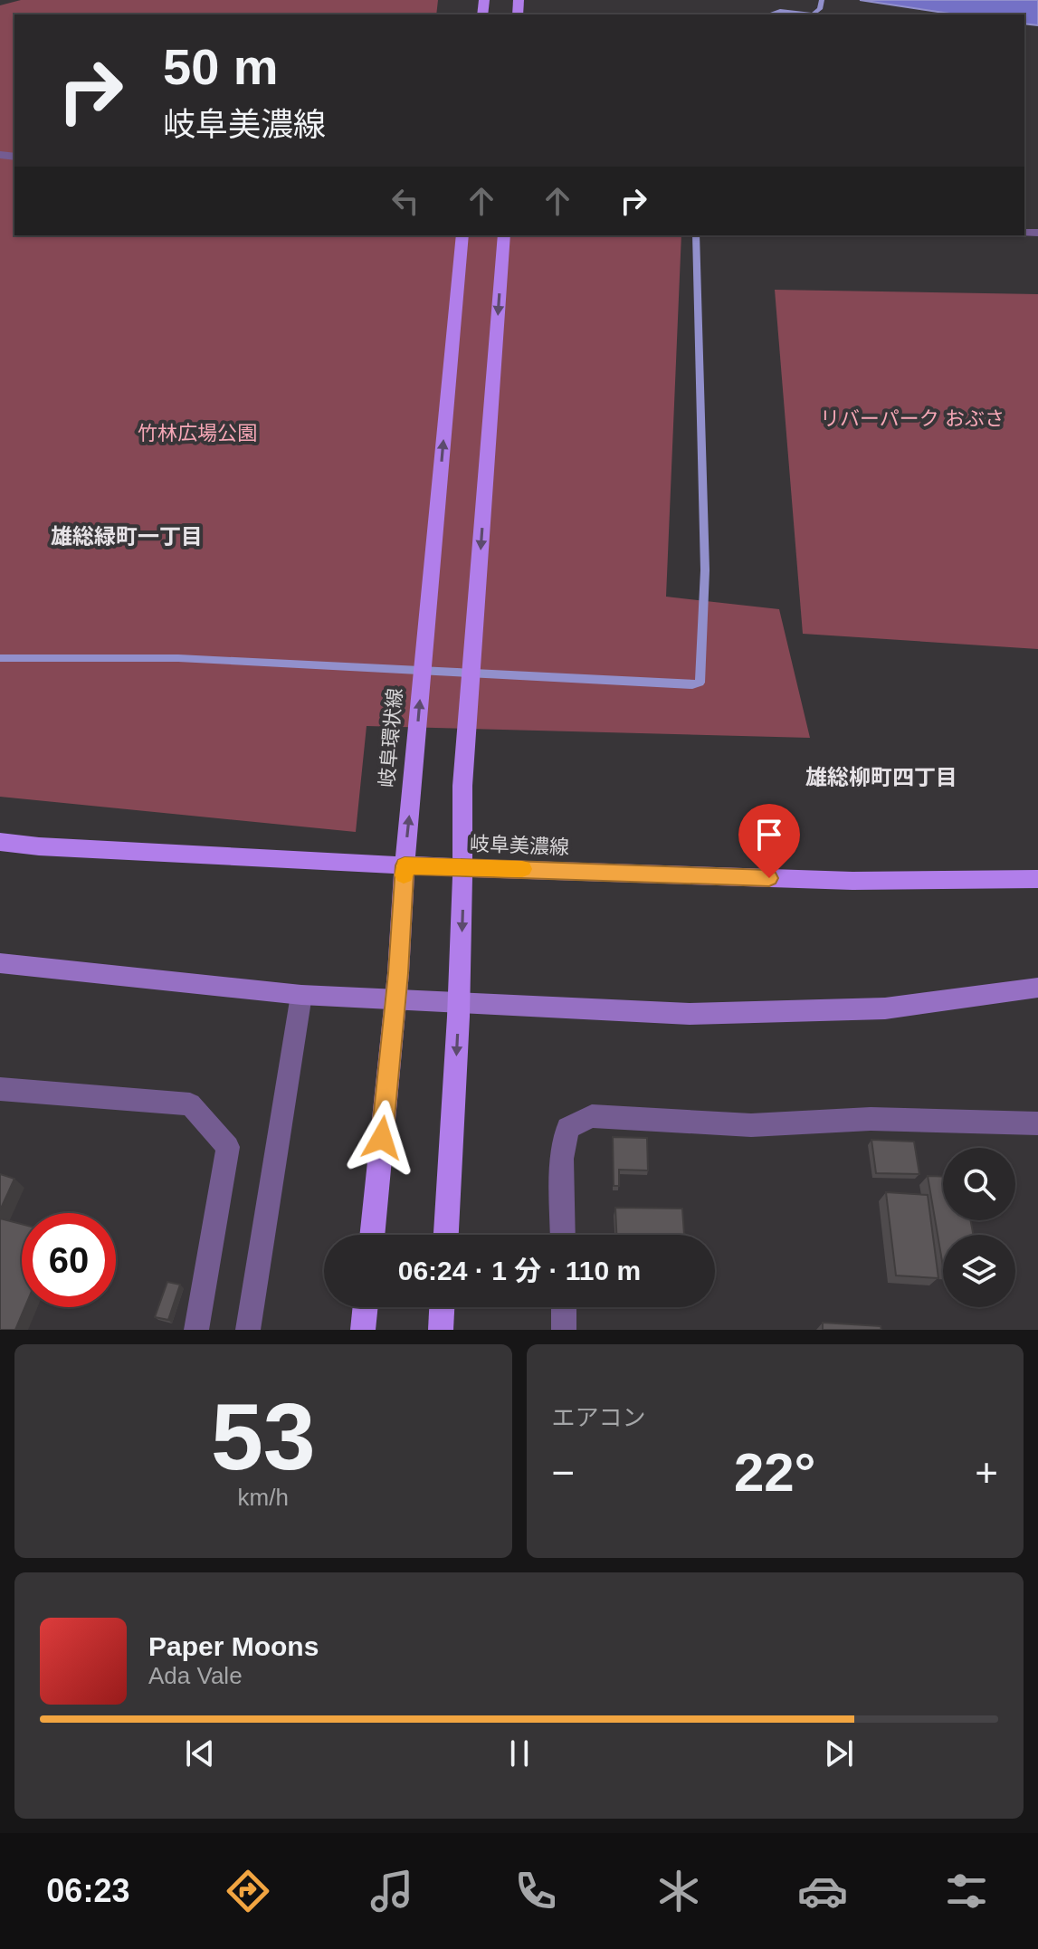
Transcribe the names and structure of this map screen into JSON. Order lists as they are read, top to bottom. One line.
{"streets":{"main road":["岐阜環状線","岐阜美濃線"]},"crossings":[["岐阜環状線","岐阜美濃線"]],"districts":["雄総緑町一丁目","雄総柳町四丁目"],"parks":["リバーパーク おぶさ","竹林広場公園"],"page":{"turn":["50 m","岐阜美濃線"],"limit":"60","trip":"06:24 · 1 分 · 110 m","tile":[["53","km/h"],"エアコン"],"heat":["−","22°","+"],"song":["Paper Moons","Ada Vale"],"tabs":"06:23"}}
